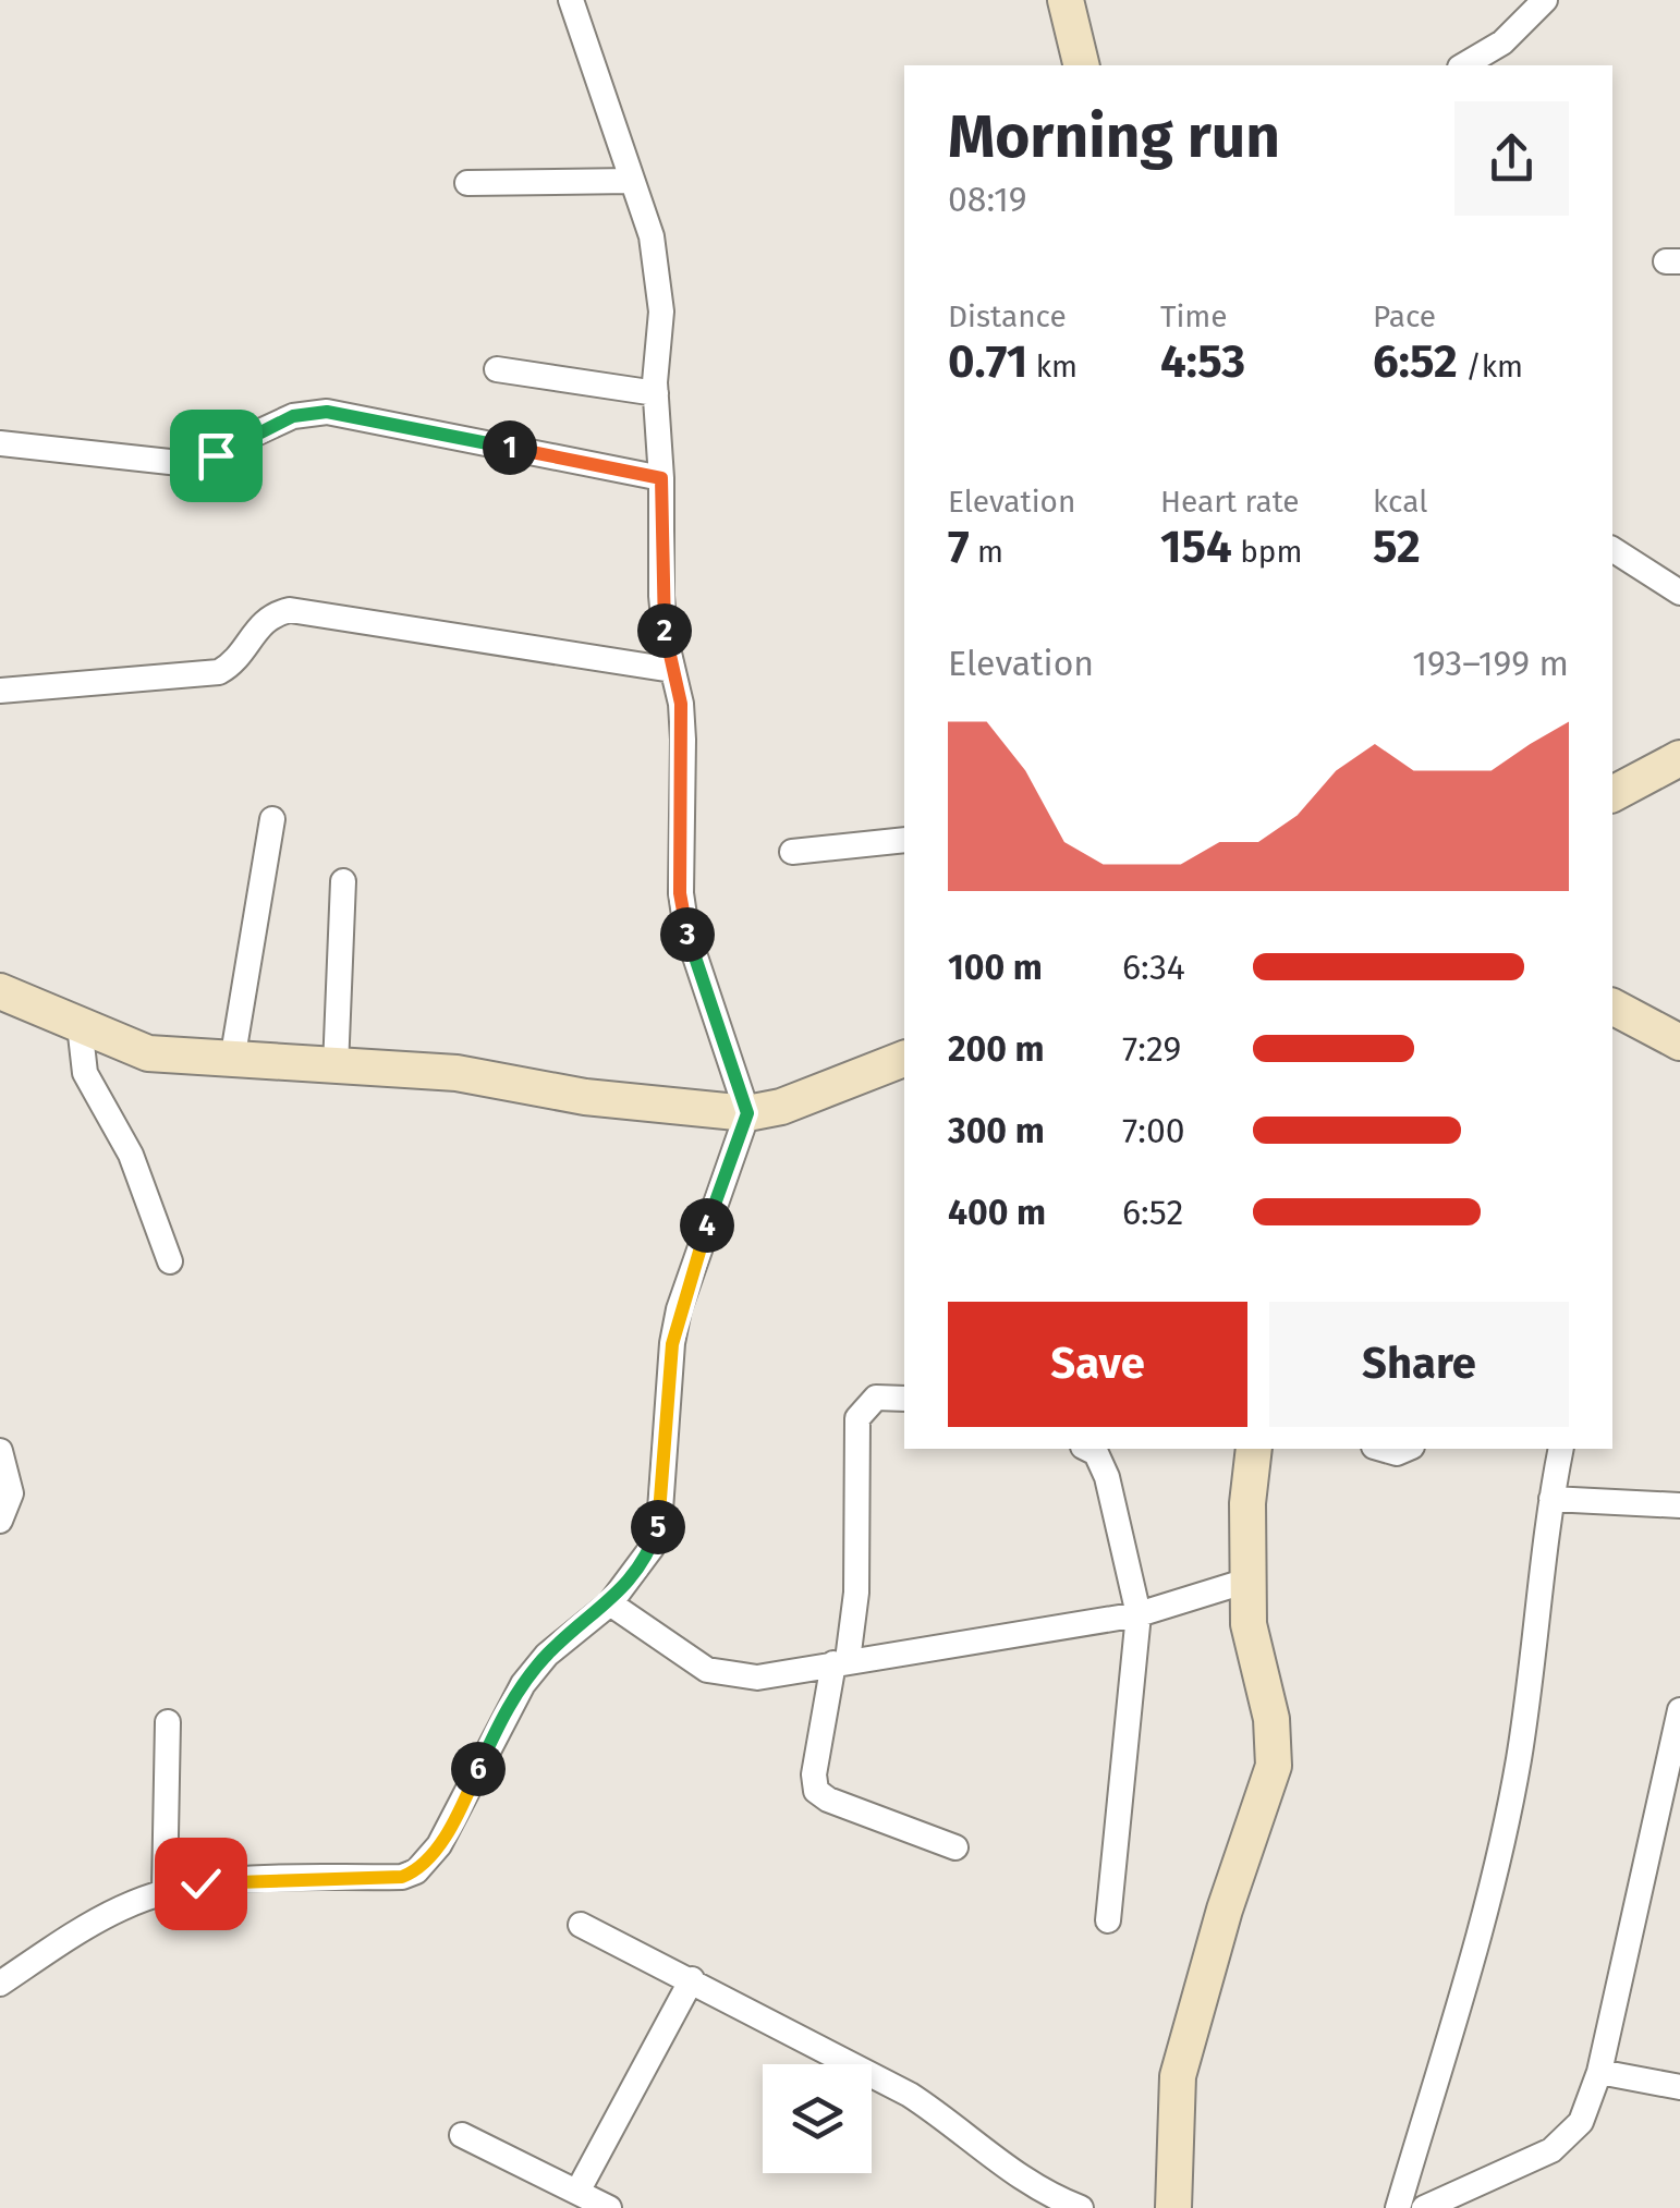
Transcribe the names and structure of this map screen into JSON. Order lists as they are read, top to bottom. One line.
{"page":{"heading":["Morning run","08:19"],"stats":[["Distance","0.71 km"],["Time","4:53"],["Pace","6:52 /km"],["Elevation","7 m"],["Heart rate","154 bpm"],["kcal","52"]],"pins":["1","2","3","4","5","6"],"chart":["Elevation","193–199 m"],"list":[{"name":"100 m","note":"6:34"},{"name":"200 m","note":"7:29"},{"name":"300 m","note":"7:00"},{"name":"400 m","note":"6:52"}],"buttons":["Save","Share"]}}
